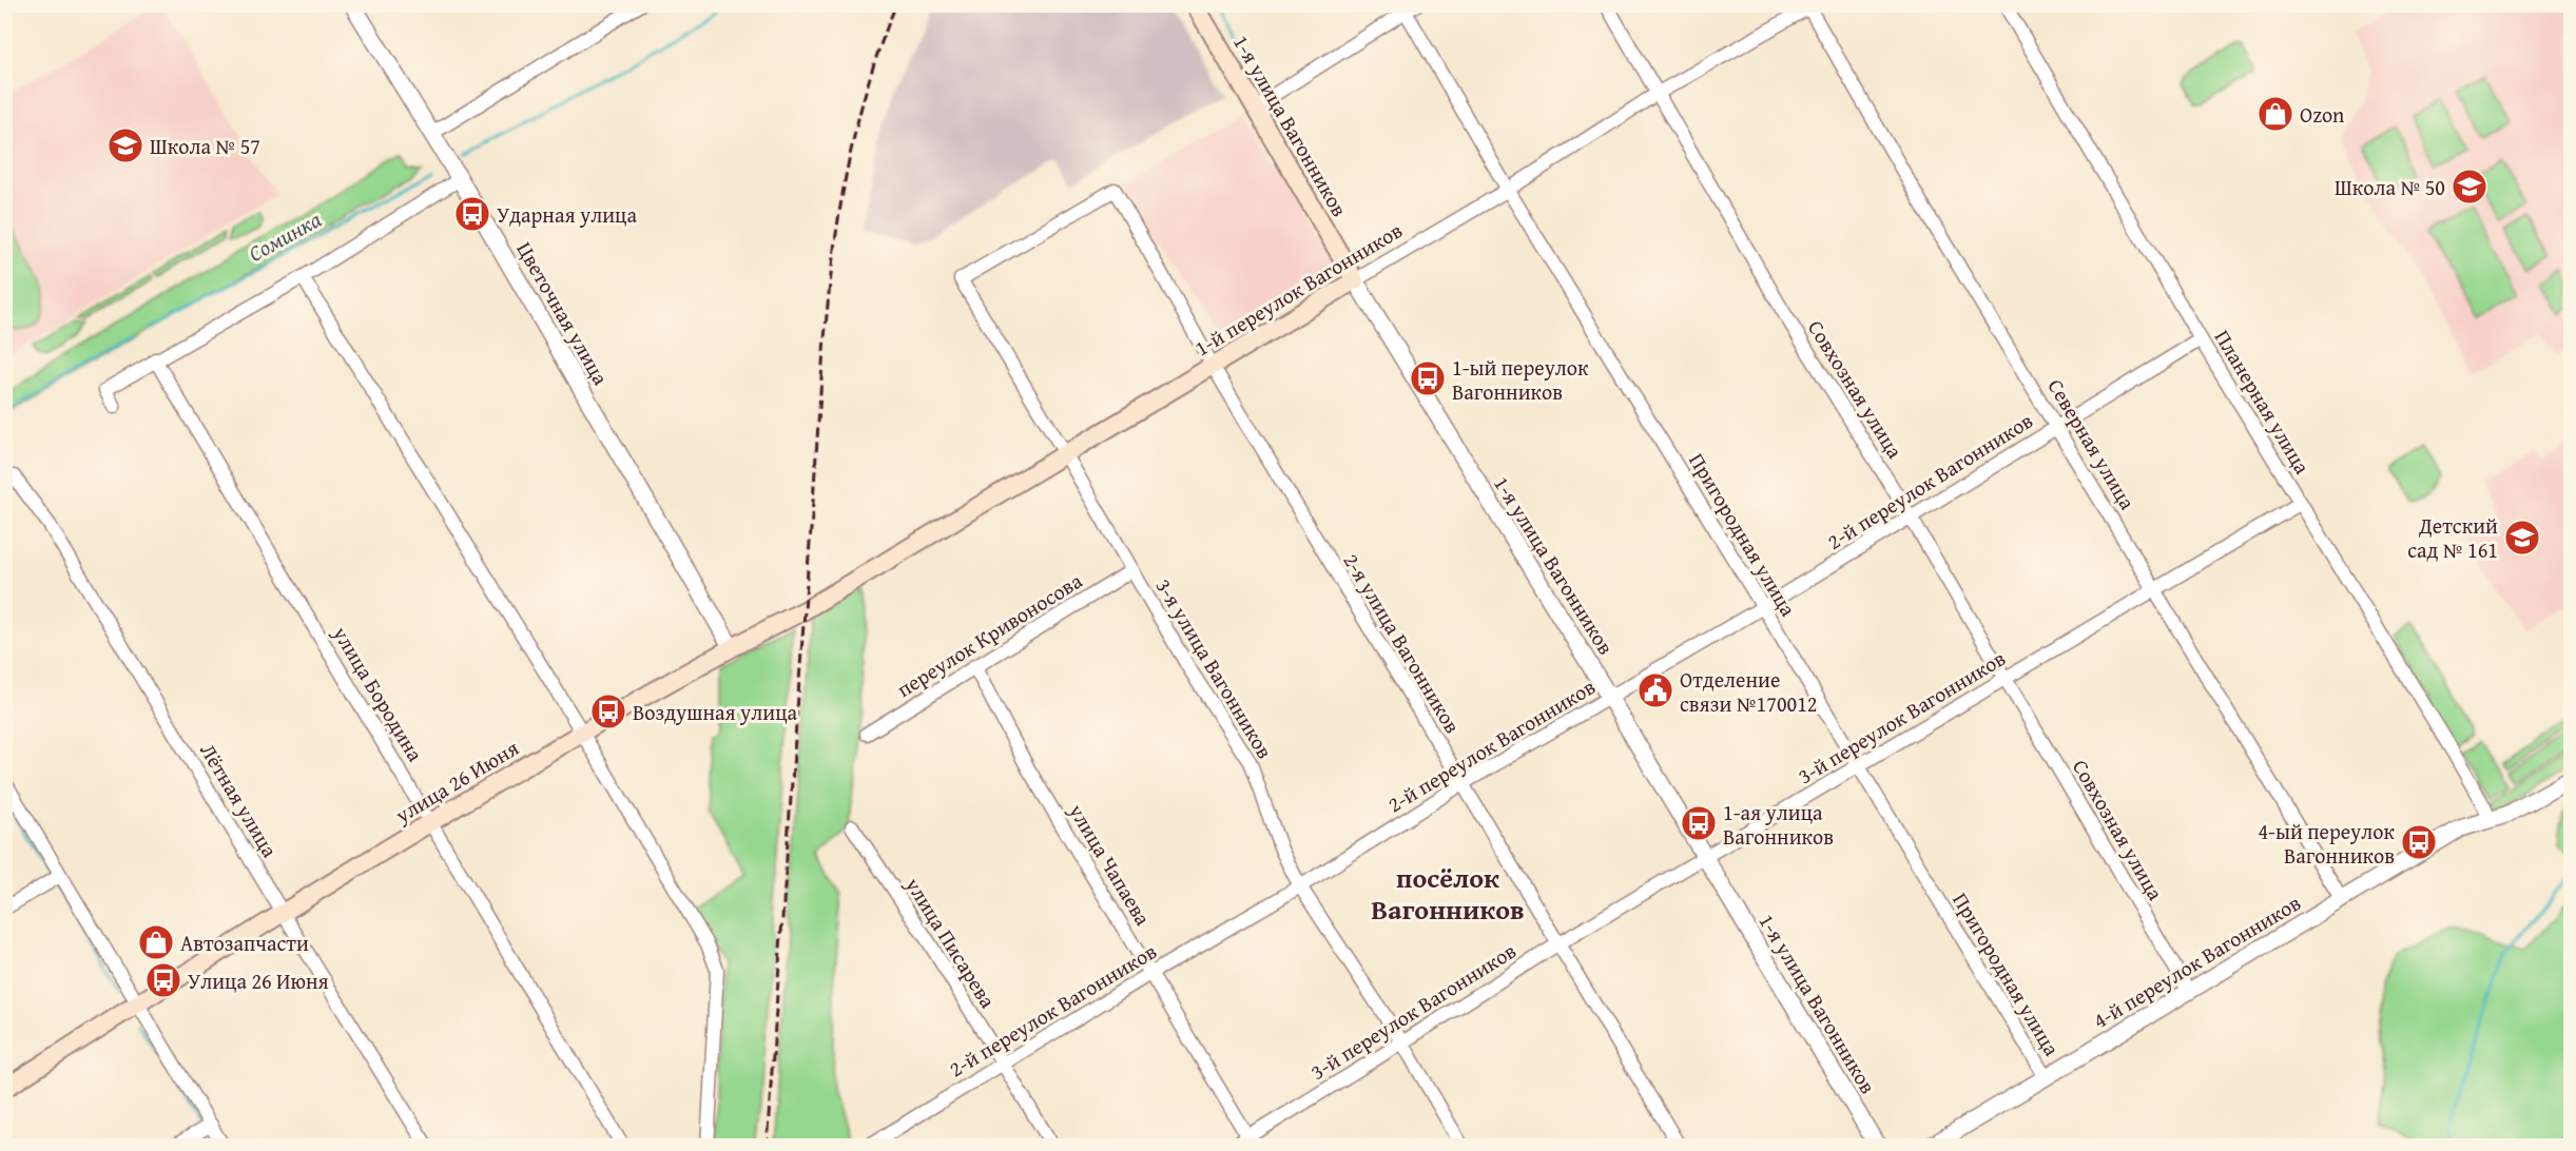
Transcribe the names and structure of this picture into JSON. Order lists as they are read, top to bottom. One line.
{"streets":{"main road":["1-я улица Вагонников","1-й переулок Вагонников","улица 26 Июня"],"street":["Цветочная улица","Совхозная улица","Планерная улица","Северная улица","2-й переулок Вагонников","Пригородная улица","переулок Кривоносова","2-я улица Вагонников","3-я улица Вагонников","улица Бородина","3-й переулок Вагонников","Лётная улица","улица Чапаева","улица Писарева","4-й переулок Вагонников"]},"crossings":[["1-я улица Вагонников","1-й переулок Вагонников"],["1-я улица Вагонников","2-й переулок Вагонников"],["1-я улица Вагонников","3-й переулок Вагонников"],["1-й переулок Вагонников","Совхозная улица"],["1-й переулок Вагонников","Северная улица"],["1-й переулок Вагонников","Пригородная улица"],["1-й переулок Вагонников","2-я улица Вагонников"],["1-й переулок Вагонников","3-я улица Вагонников"],["1-й переулок Вагонников","улица 26 Июня"],["Цветочная улица","улица 26 Июня"],["Совхозная улица","2-й переулок Вагонников"],["Совхозная улица","3-й переулок Вагонников"],["Совхозная улица","4-й переулок Вагонников"],["Планерная улица","2-й переулок Вагонников"],["Планерная улица","3-й переулок Вагонников"],["Планерная улица","4-й переулок Вагонников"],["Северная улица","2-й переулок Вагонников"],["Северная улица","3-й переулок Вагонников"],["Северная улица","4-й переулок Вагонников"],["2-й переулок Вагонников","Пригородная улица"],["2-й переулок Вагонников","2-я улица Вагонников"],["2-й переулок Вагонников","3-я улица Вагонников"],["2-й переулок Вагонников","улица Чапаева"],["2-й переулок Вагонников","улица Писарева"],["Пригородная улица","3-й переулок Вагонников"],["Пригородная улица","4-й переулок Вагонников"],["переулок Кривоносова","3-я улица Вагонников"],["переулок Кривоносова","улица Чапаева"],["2-я улица Вагонников","3-я улица Вагонников"],["2-я улица Вагонников","3-й переулок Вагонников"],["3-я улица Вагонников","3-й переулок Вагонников"],["улица Бородина","улица 26 Июня"],["3-й переулок Вагонников","улица Чапаева"],["улица 26 Июня","Лётная улица"]],"districts":["посёлок Вагонников"],"water":["Соминка"],"places":{"shop":["Ozon","Автозапчасти"],"school or university":["Школа № 57","Школа № 50","Детский сад № 161"],"bus stop":["Ударная улица","1-ый переулок Вагонников","Воздушная улица","1-ая улица Вагонников","4-ый переулок Вагонников","Улица 26 Июня"],"public building":["Отделение связи №170012"]}}
